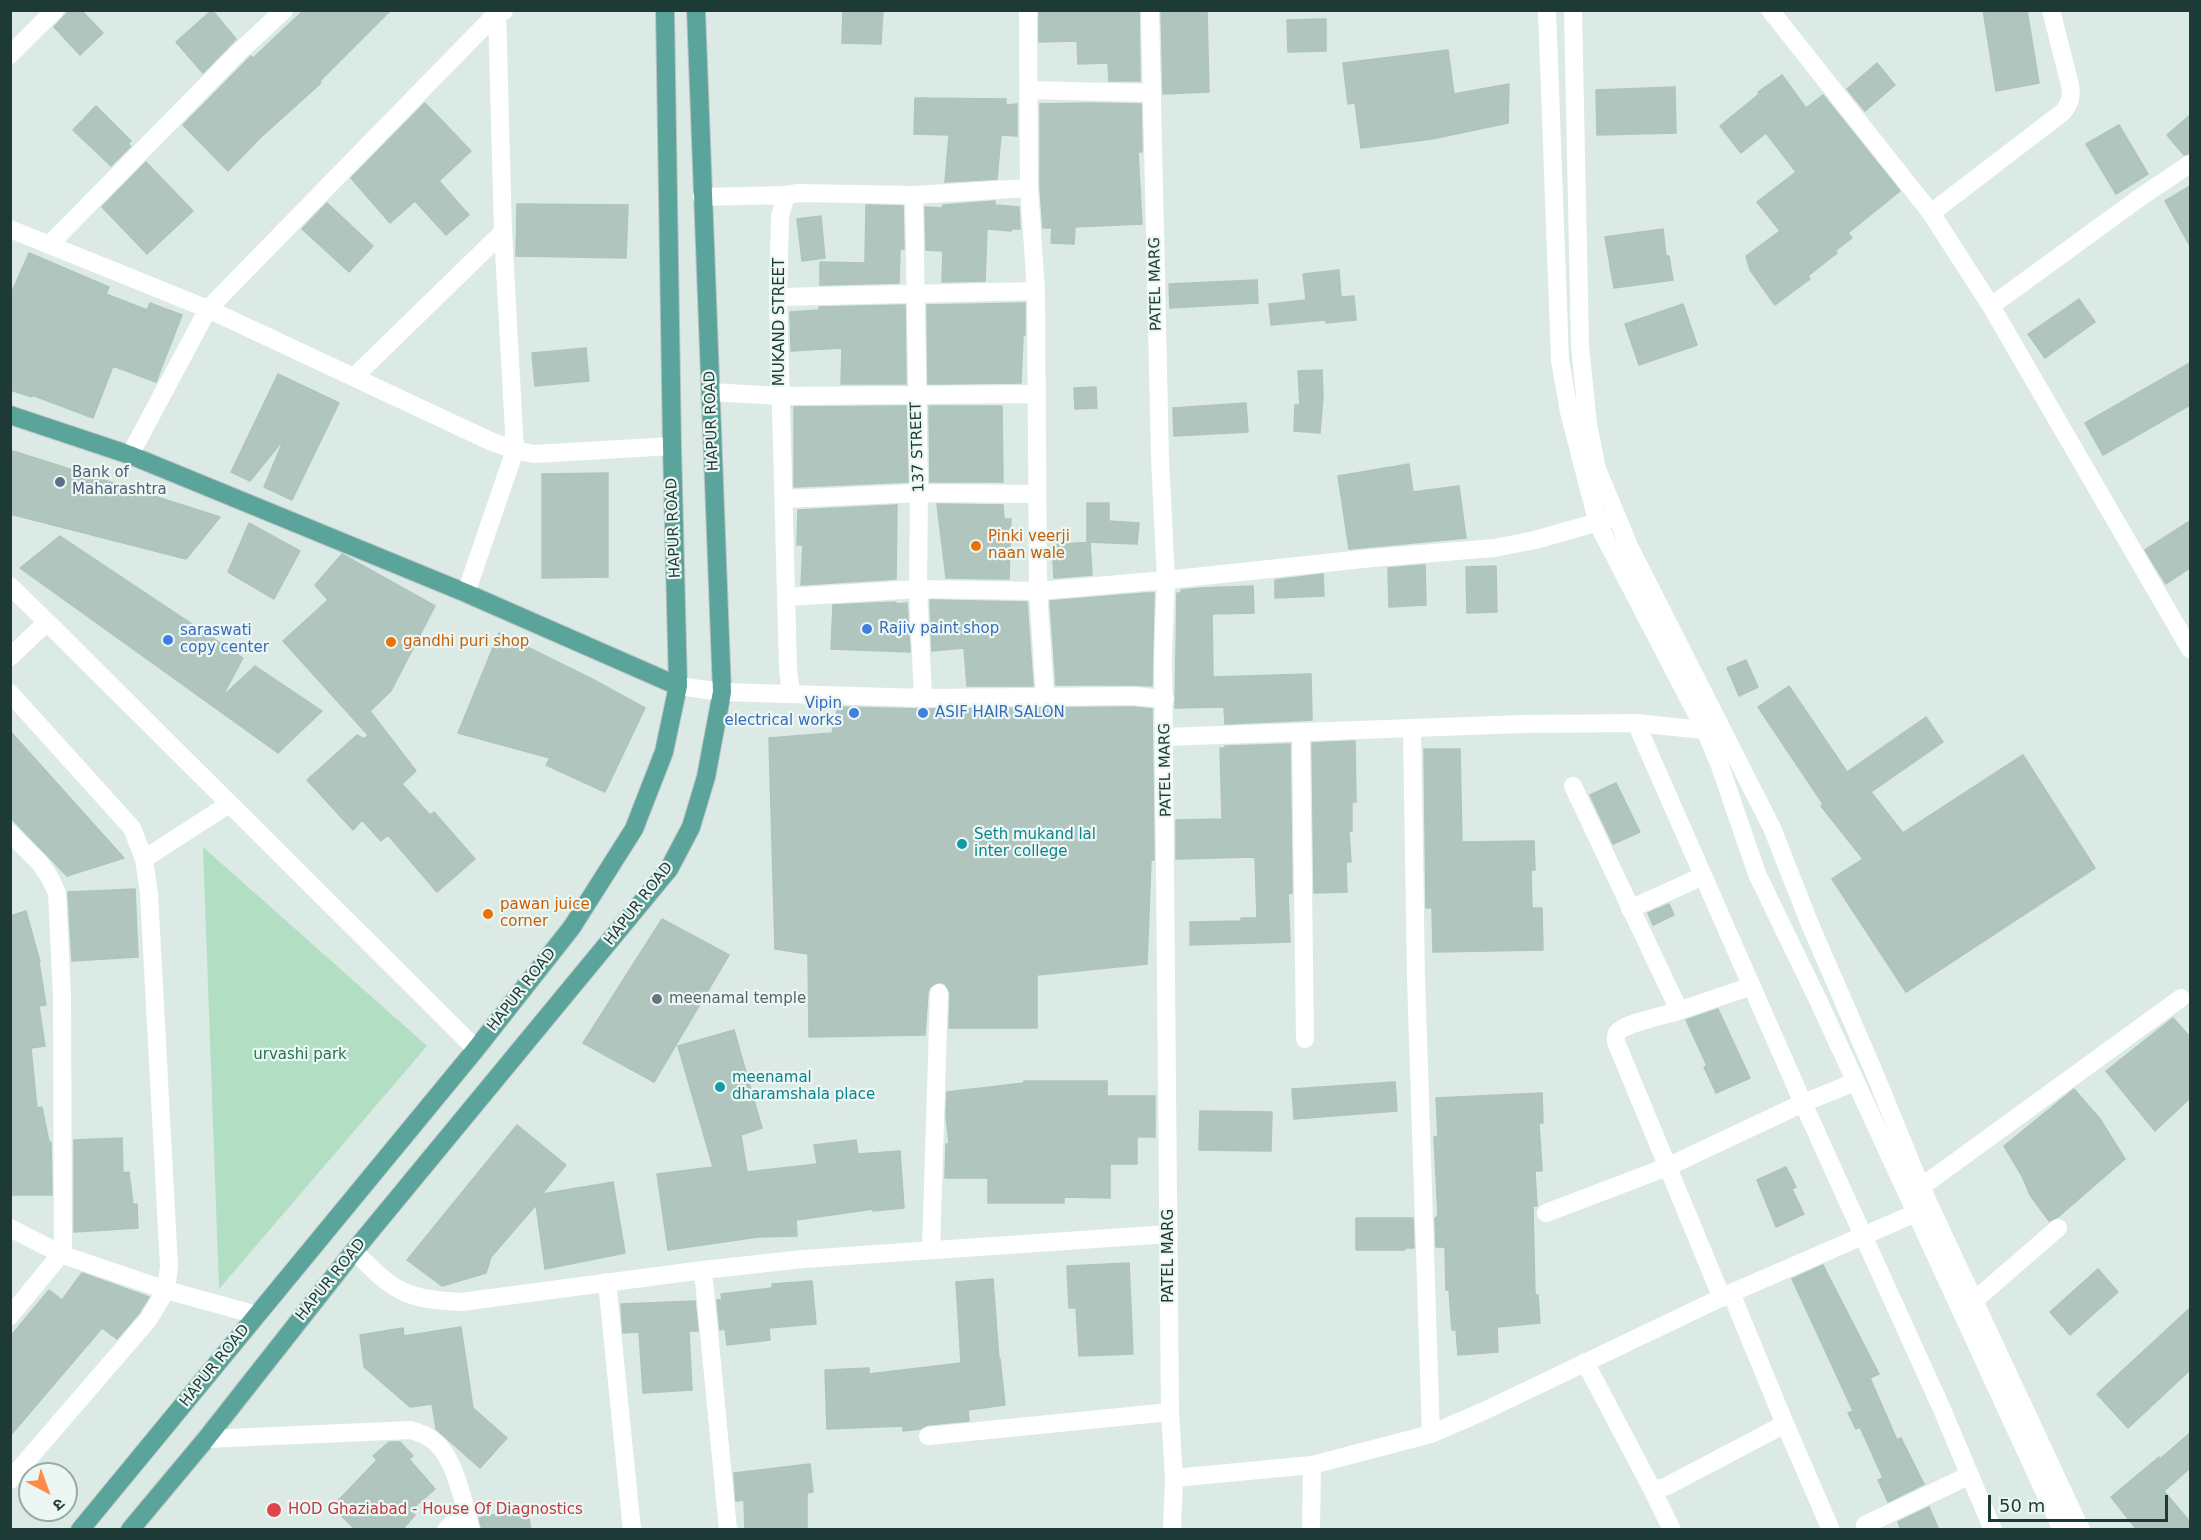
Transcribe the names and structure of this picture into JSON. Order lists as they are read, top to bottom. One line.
{"streets":{"main road":["HAPUR ROAD"],"street":["PATEL MARG","MUKAND STREET","137 STREET"]},"parks":["urvashi park"],"places":["Bank of Maharashtra","Pinki veerji naan wale","Rajiv paint shop","saraswati copy center","gandhi puri shop","Vipin electrical works","ASIF HAIR SALON","Seth mukand lal inter college","pawan juice corner","meenamal temple","meenamal dharamshala place","HOD Ghaziabad - House Of Diagnostics"],"scale_bar":"50 m","north":"bottom right"}
